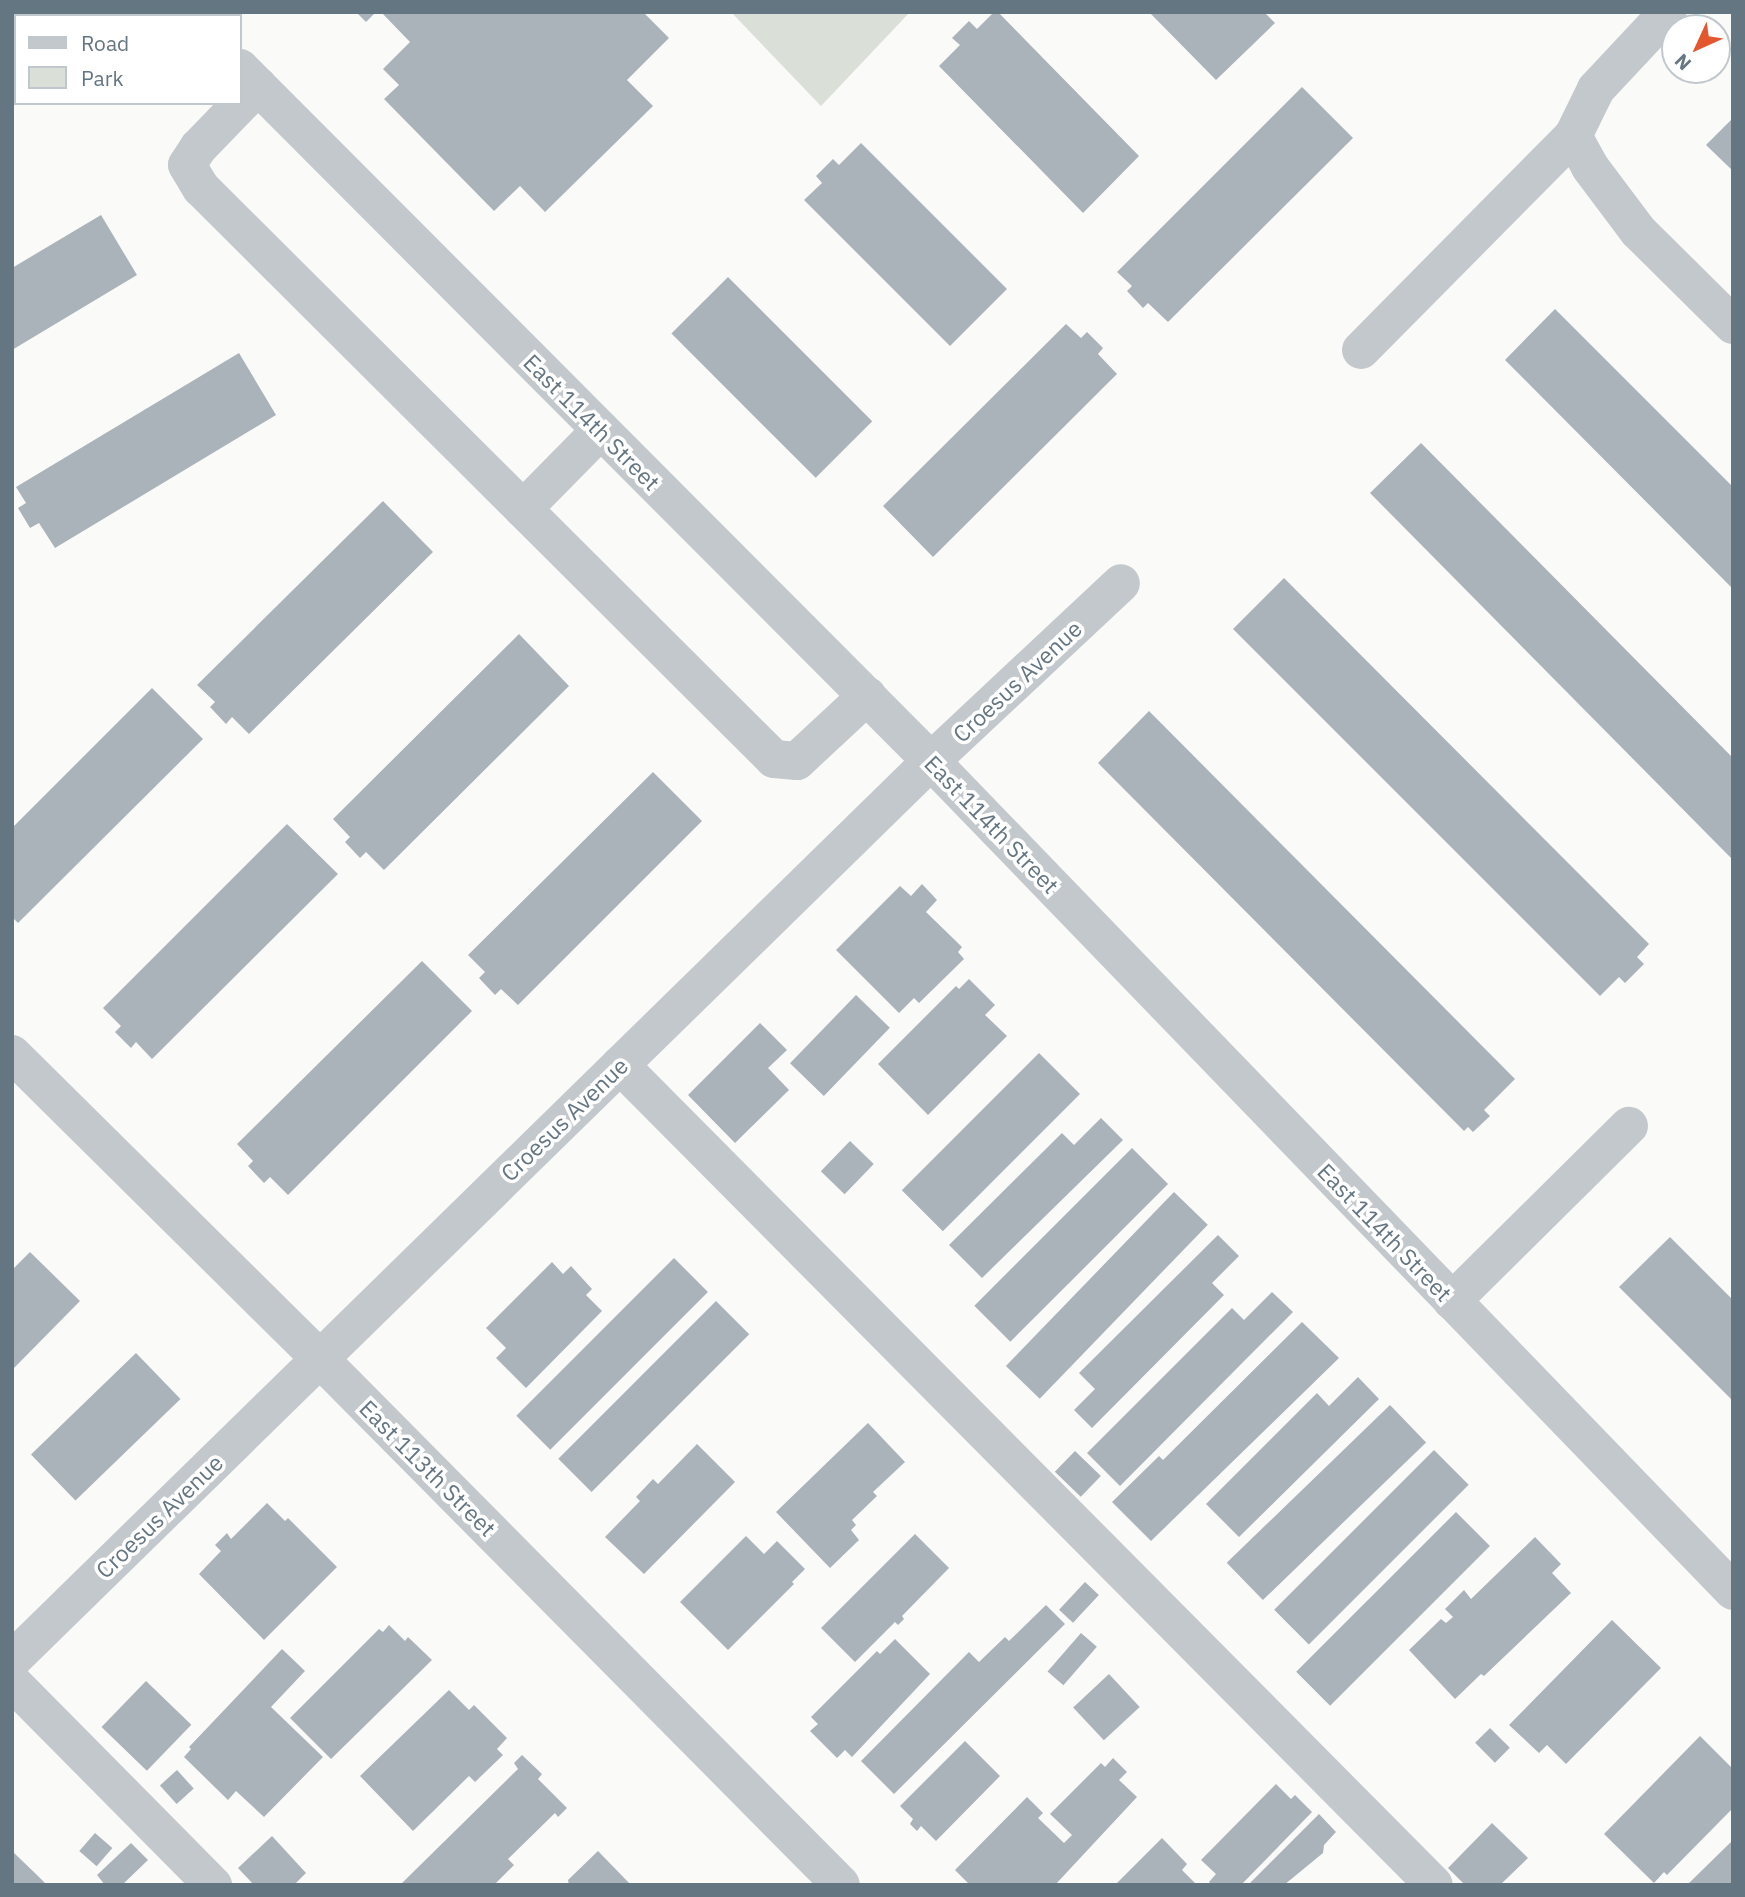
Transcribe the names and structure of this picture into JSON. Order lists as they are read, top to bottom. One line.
{"streets":{"street":["East 114th Street","Croesus Avenue","East 113th Street"]},"crossings":[["East 114th Street","Croesus Avenue"],["Croesus Avenue","East 113th Street"]],"legend":["Road","Park"],"north":"bottom left"}
